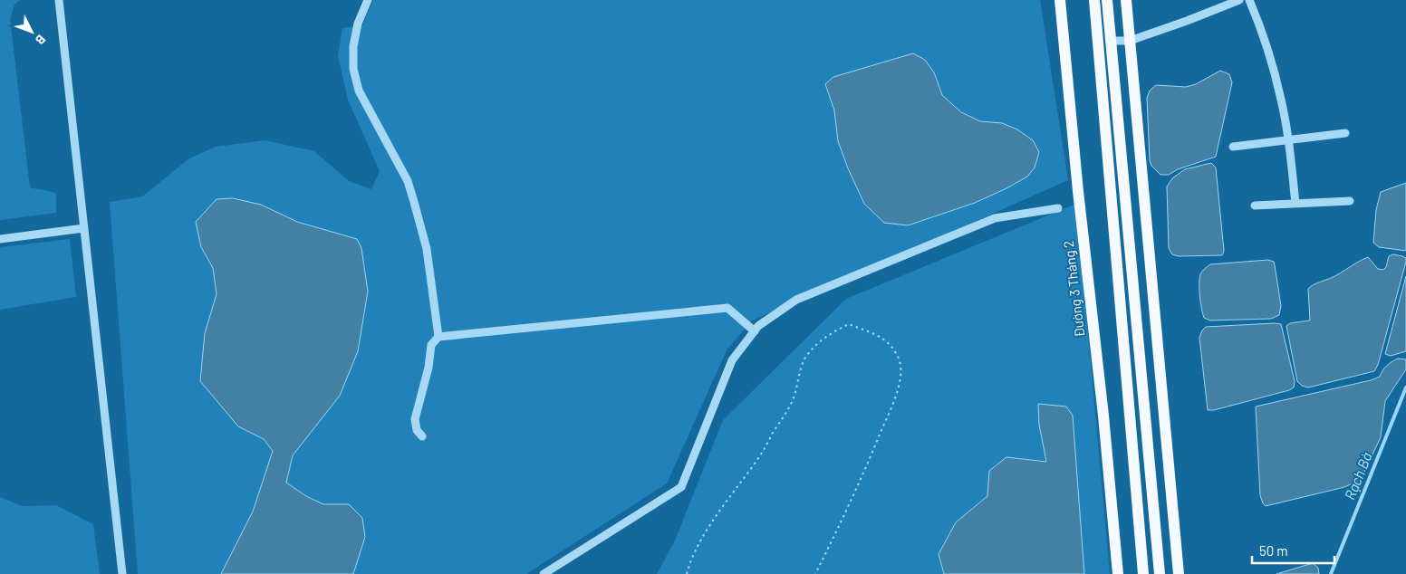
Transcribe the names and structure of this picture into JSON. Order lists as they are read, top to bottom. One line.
{"streets":{"main road":["Đường 3 Tháng 2"]},"water":["Rạch Bà"],"scale_bar":"50 m","north":"bottom right"}
